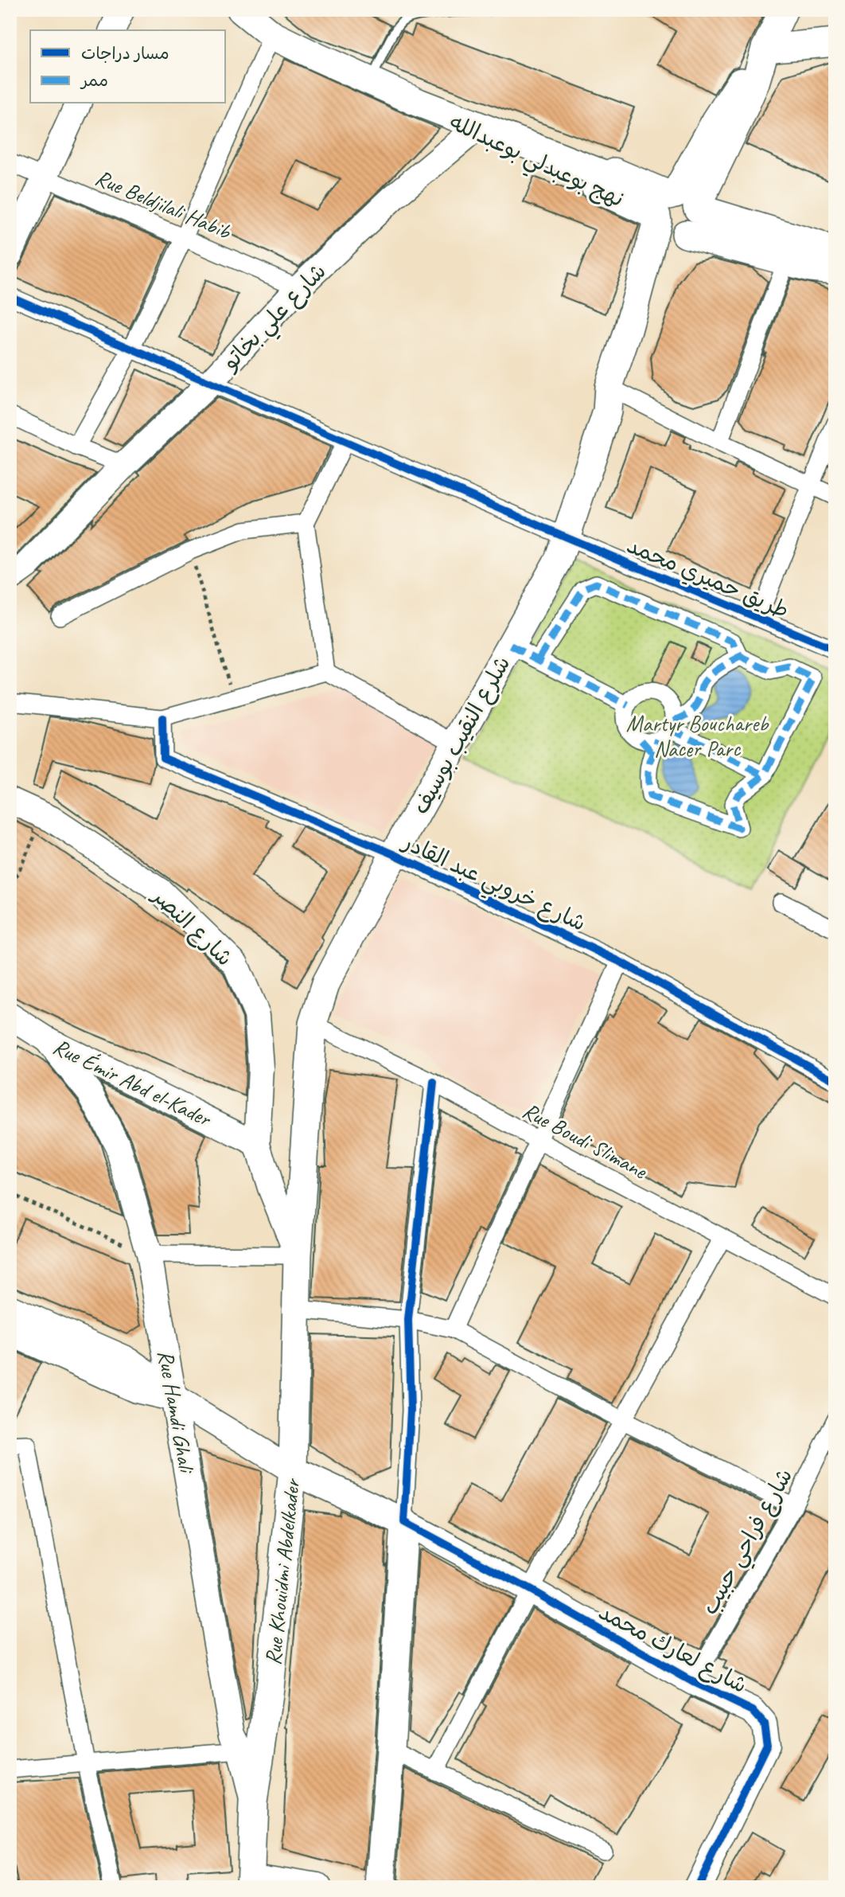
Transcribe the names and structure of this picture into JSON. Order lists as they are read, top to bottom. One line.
{"streets":{"main road":["نهج بوعبدلي بوعبدالله","شلرع النقيب بوسيف","Rue Khouidmi Abdelkader"],"street":["Rue Beldjilali Habib","شارع علي بخاتو","طريق حميري محمد","شارع خروبي عبد القادر","شارع النصر","Rue Émir Abd el-Kader","Rue Boudi Slimane","Rue Hamdi Ghali","شارع فراحي حبيب","شارع لعارك محمد"]},"crossings":[["نهج بوعبدلي بوعبدالله","شارع علي بخاتو"],["نهج بوعبدلي بوعبدالله","شلرع النقيب بوسيف"],["Rue Beldjilali Habib","شارع علي بخاتو"],["شارع علي بخاتو","طريق حميري محمد"],["طريق حميري محمد","شلرع النقيب بوسيف"],["شلرع النقيب بوسيف","شارع خروبي عبد القادر"],["شلرع النقيب بوسيف","شارع النصر"],["شلرع النقيب بوسيف","Rue Boudi Slimane"],["شلرع النقيب بوسيف","Rue Khouidmi Abdelkader"],["شارع النصر","Rue Émir Abd el-Kader"],["شارع النصر","Rue Khouidmi Abdelkader"],["Rue Émir Abd el-Kader","Rue Hamdi Ghali"],["Rue Hamdi Ghali","Rue Khouidmi Abdelkader"],["شارع فراحي حبيب","شارع لعارك محمد"]],"parks":["Martyr Bouchareb Nacer Parc"],"legend":["مسار دراجات","ممر"]}
